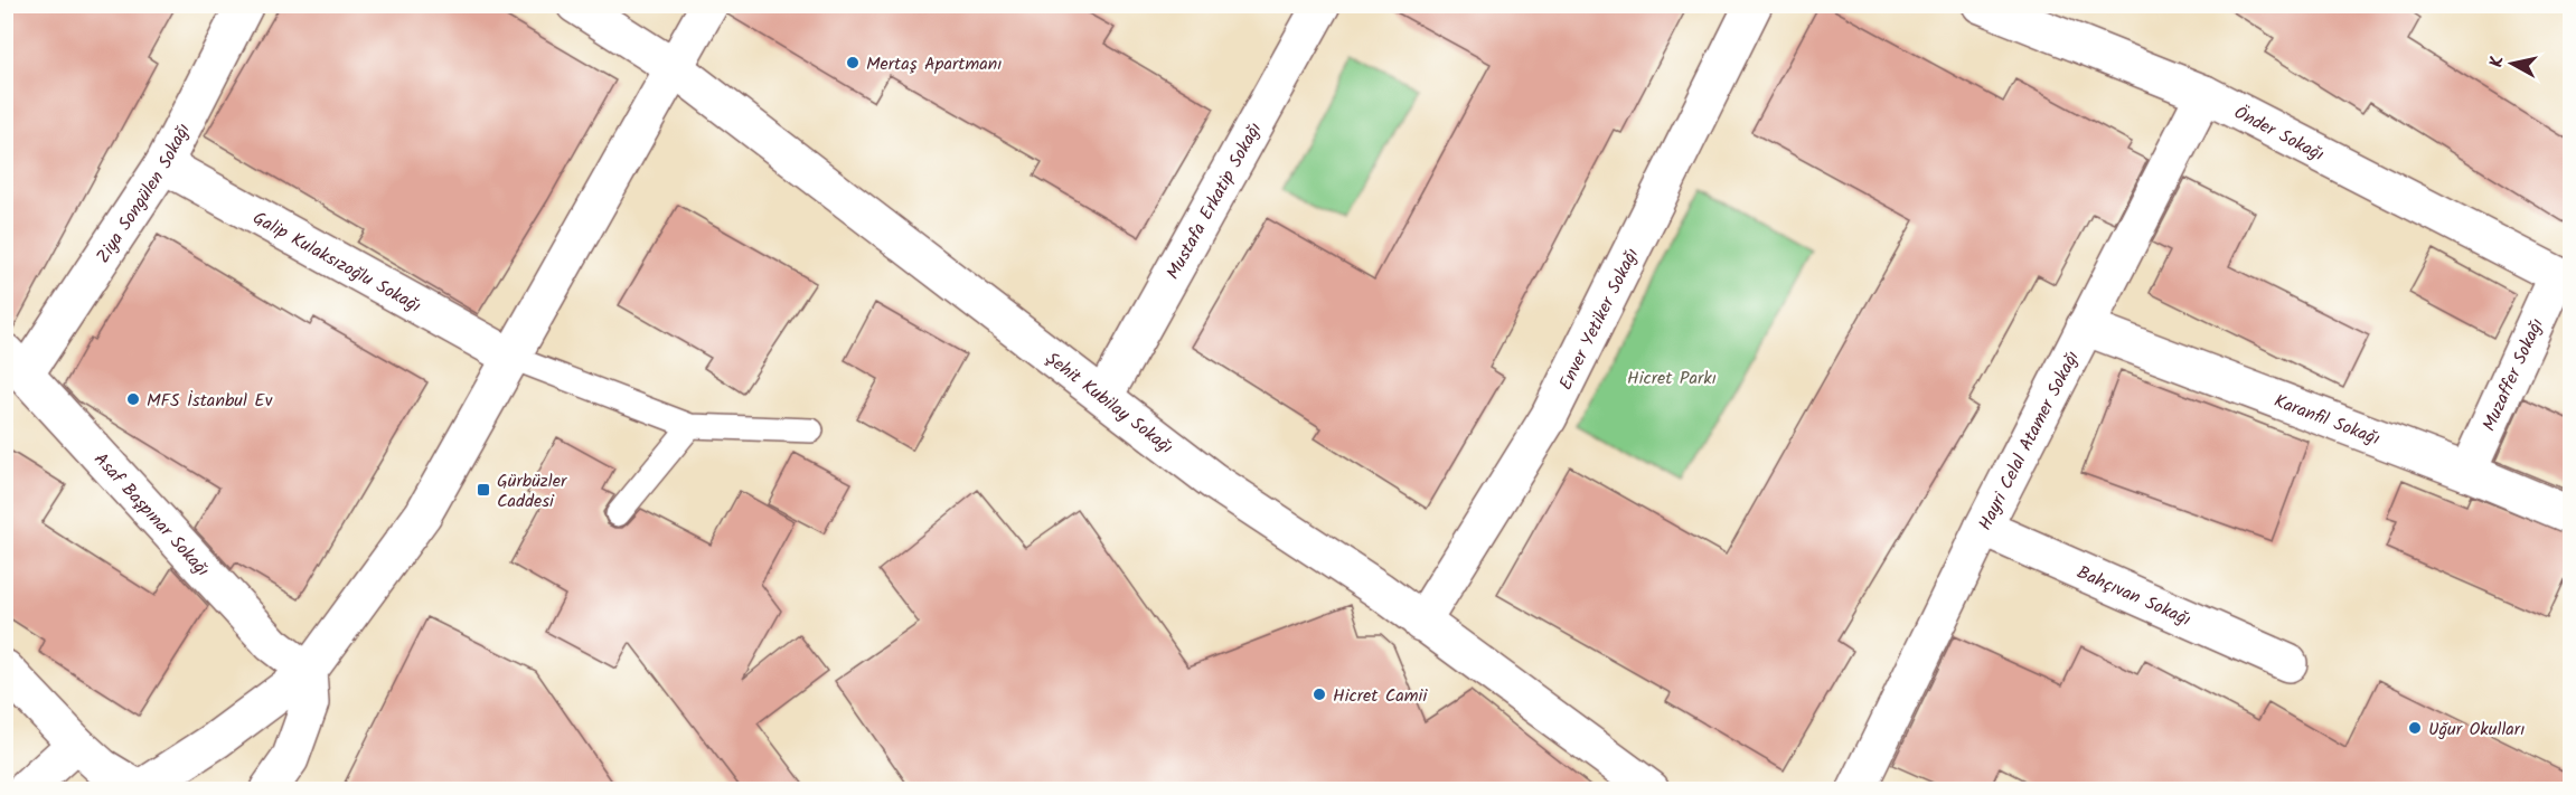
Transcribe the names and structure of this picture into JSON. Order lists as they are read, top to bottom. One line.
{"streets":{"street":["Önder Sokağı","Ziya Songülen Sokağı","Mustafa Erkatip Sokağı","Galip Kulaksızoğlu Sokağı","Enver Yetiker Sokağı","Muzaffer Sokağı","Şehit Kubilay Sokağı","Karanfil Sokağı","Hayri Celal Atamer Sokağı","Asaf Başpınar Sokağı","Bahçıvan Sokağı"]},"crossings":[["Önder Sokağı","Muzaffer Sokağı"],["Önder Sokağı","Hayri Celal Atamer Sokağı"],["Ziya Songülen Sokağı","Galip Kulaksızoğlu Sokağı"],["Ziya Songülen Sokağı","Asaf Başpınar Sokağı"],["Mustafa Erkatip Sokağı","Şehit Kubilay Sokağı"],["Enver Yetiker Sokağı","Şehit Kubilay Sokağı"],["Muzaffer Sokağı","Karanfil Sokağı"],["Karanfil Sokağı","Hayri Celal Atamer Sokağı"],["Hayri Celal Atamer Sokağı","Bahçıvan Sokağı"]],"parks":["Hicret Parkı"],"places":{"other":["Mertaş Apartmanı","MFS İstanbul Ev","Hicret Camii","Uğur Okulları"],"transit":["Gürbüzler Caddesi"]},"north":"left"}
